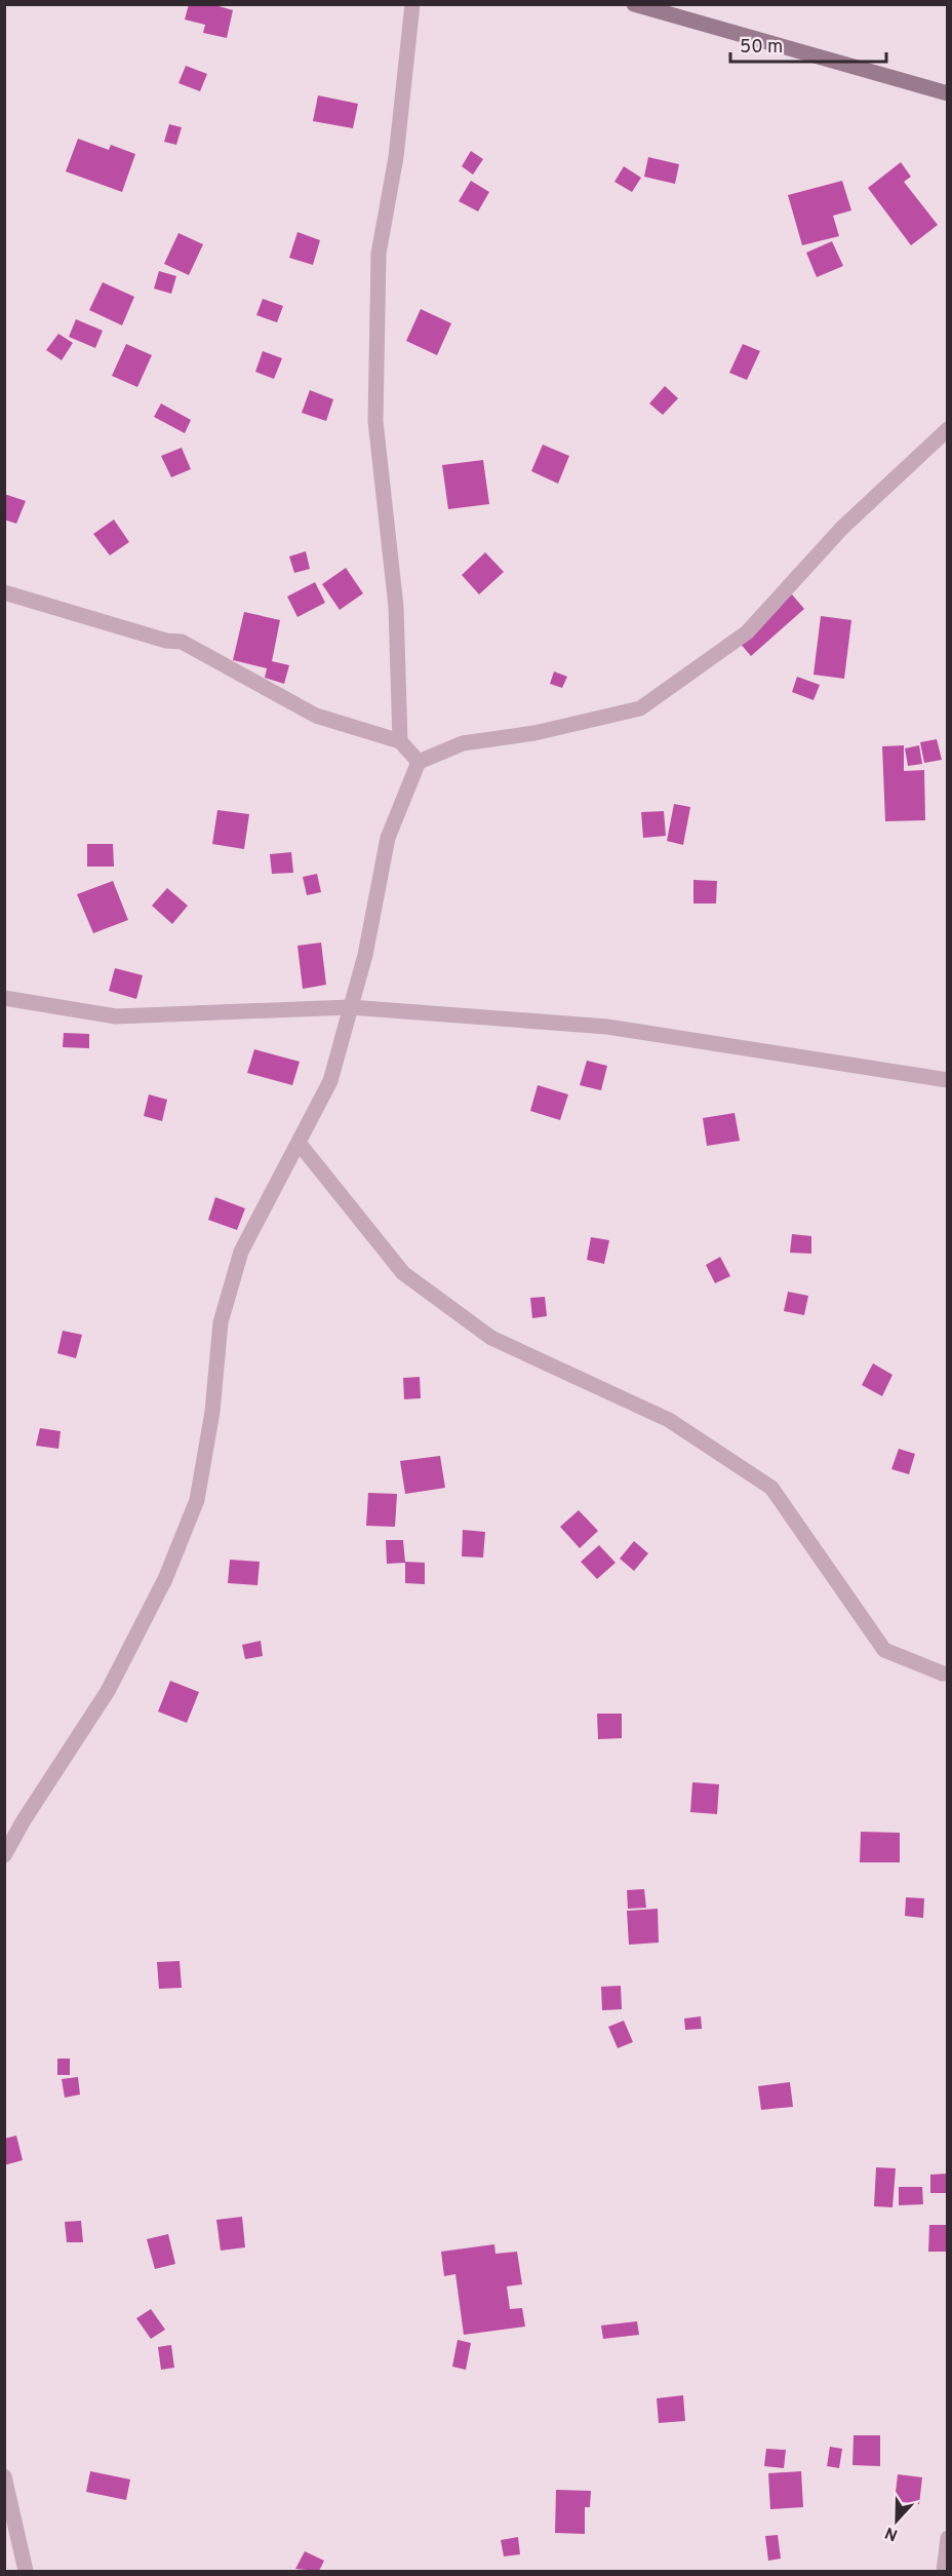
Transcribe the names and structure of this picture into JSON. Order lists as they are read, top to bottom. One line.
{"scale_bar":"50 m","north":"bottom"}
